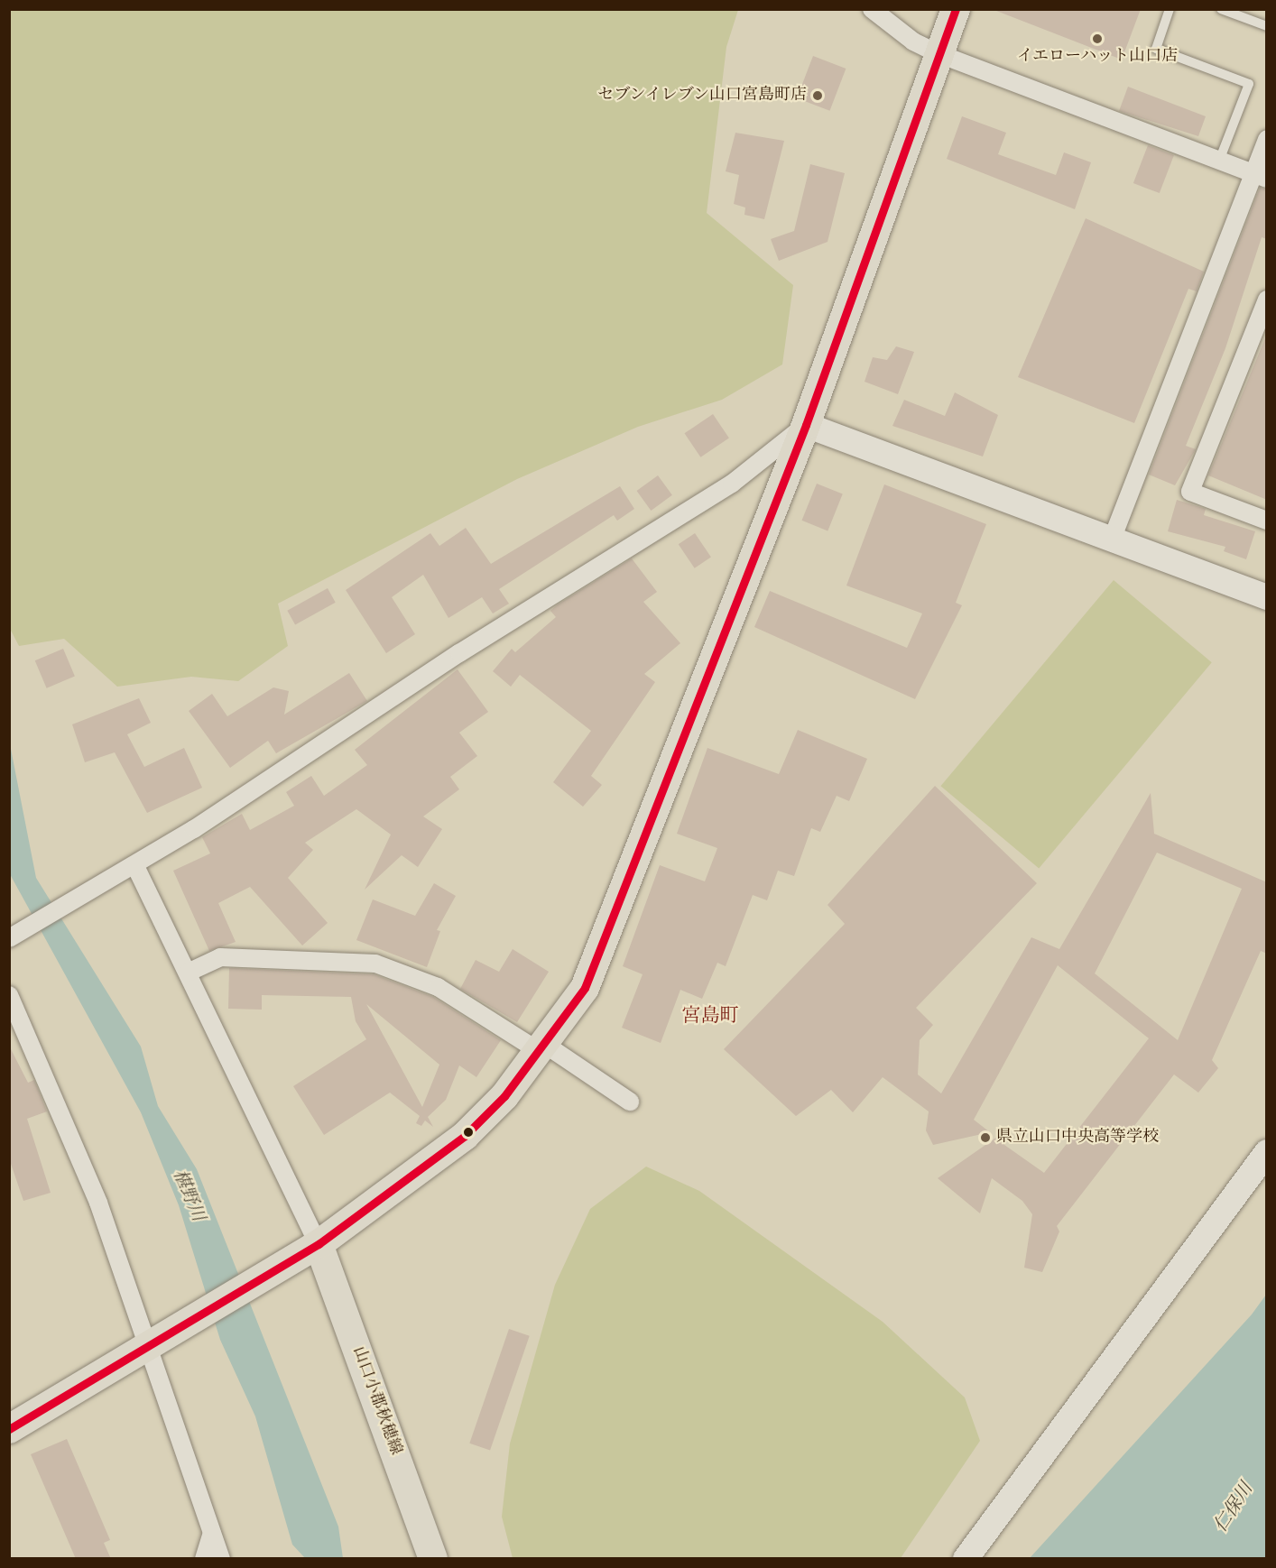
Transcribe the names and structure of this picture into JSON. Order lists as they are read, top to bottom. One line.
{"streets":{"main road":["山口小郡秋穂線"]},"districts":["宮島町"],"water":["椹野川","仁保川"],"places":["イエローハット山口店","セブンイレブン山口宮島町店","県立山口中央高等学校"]}
